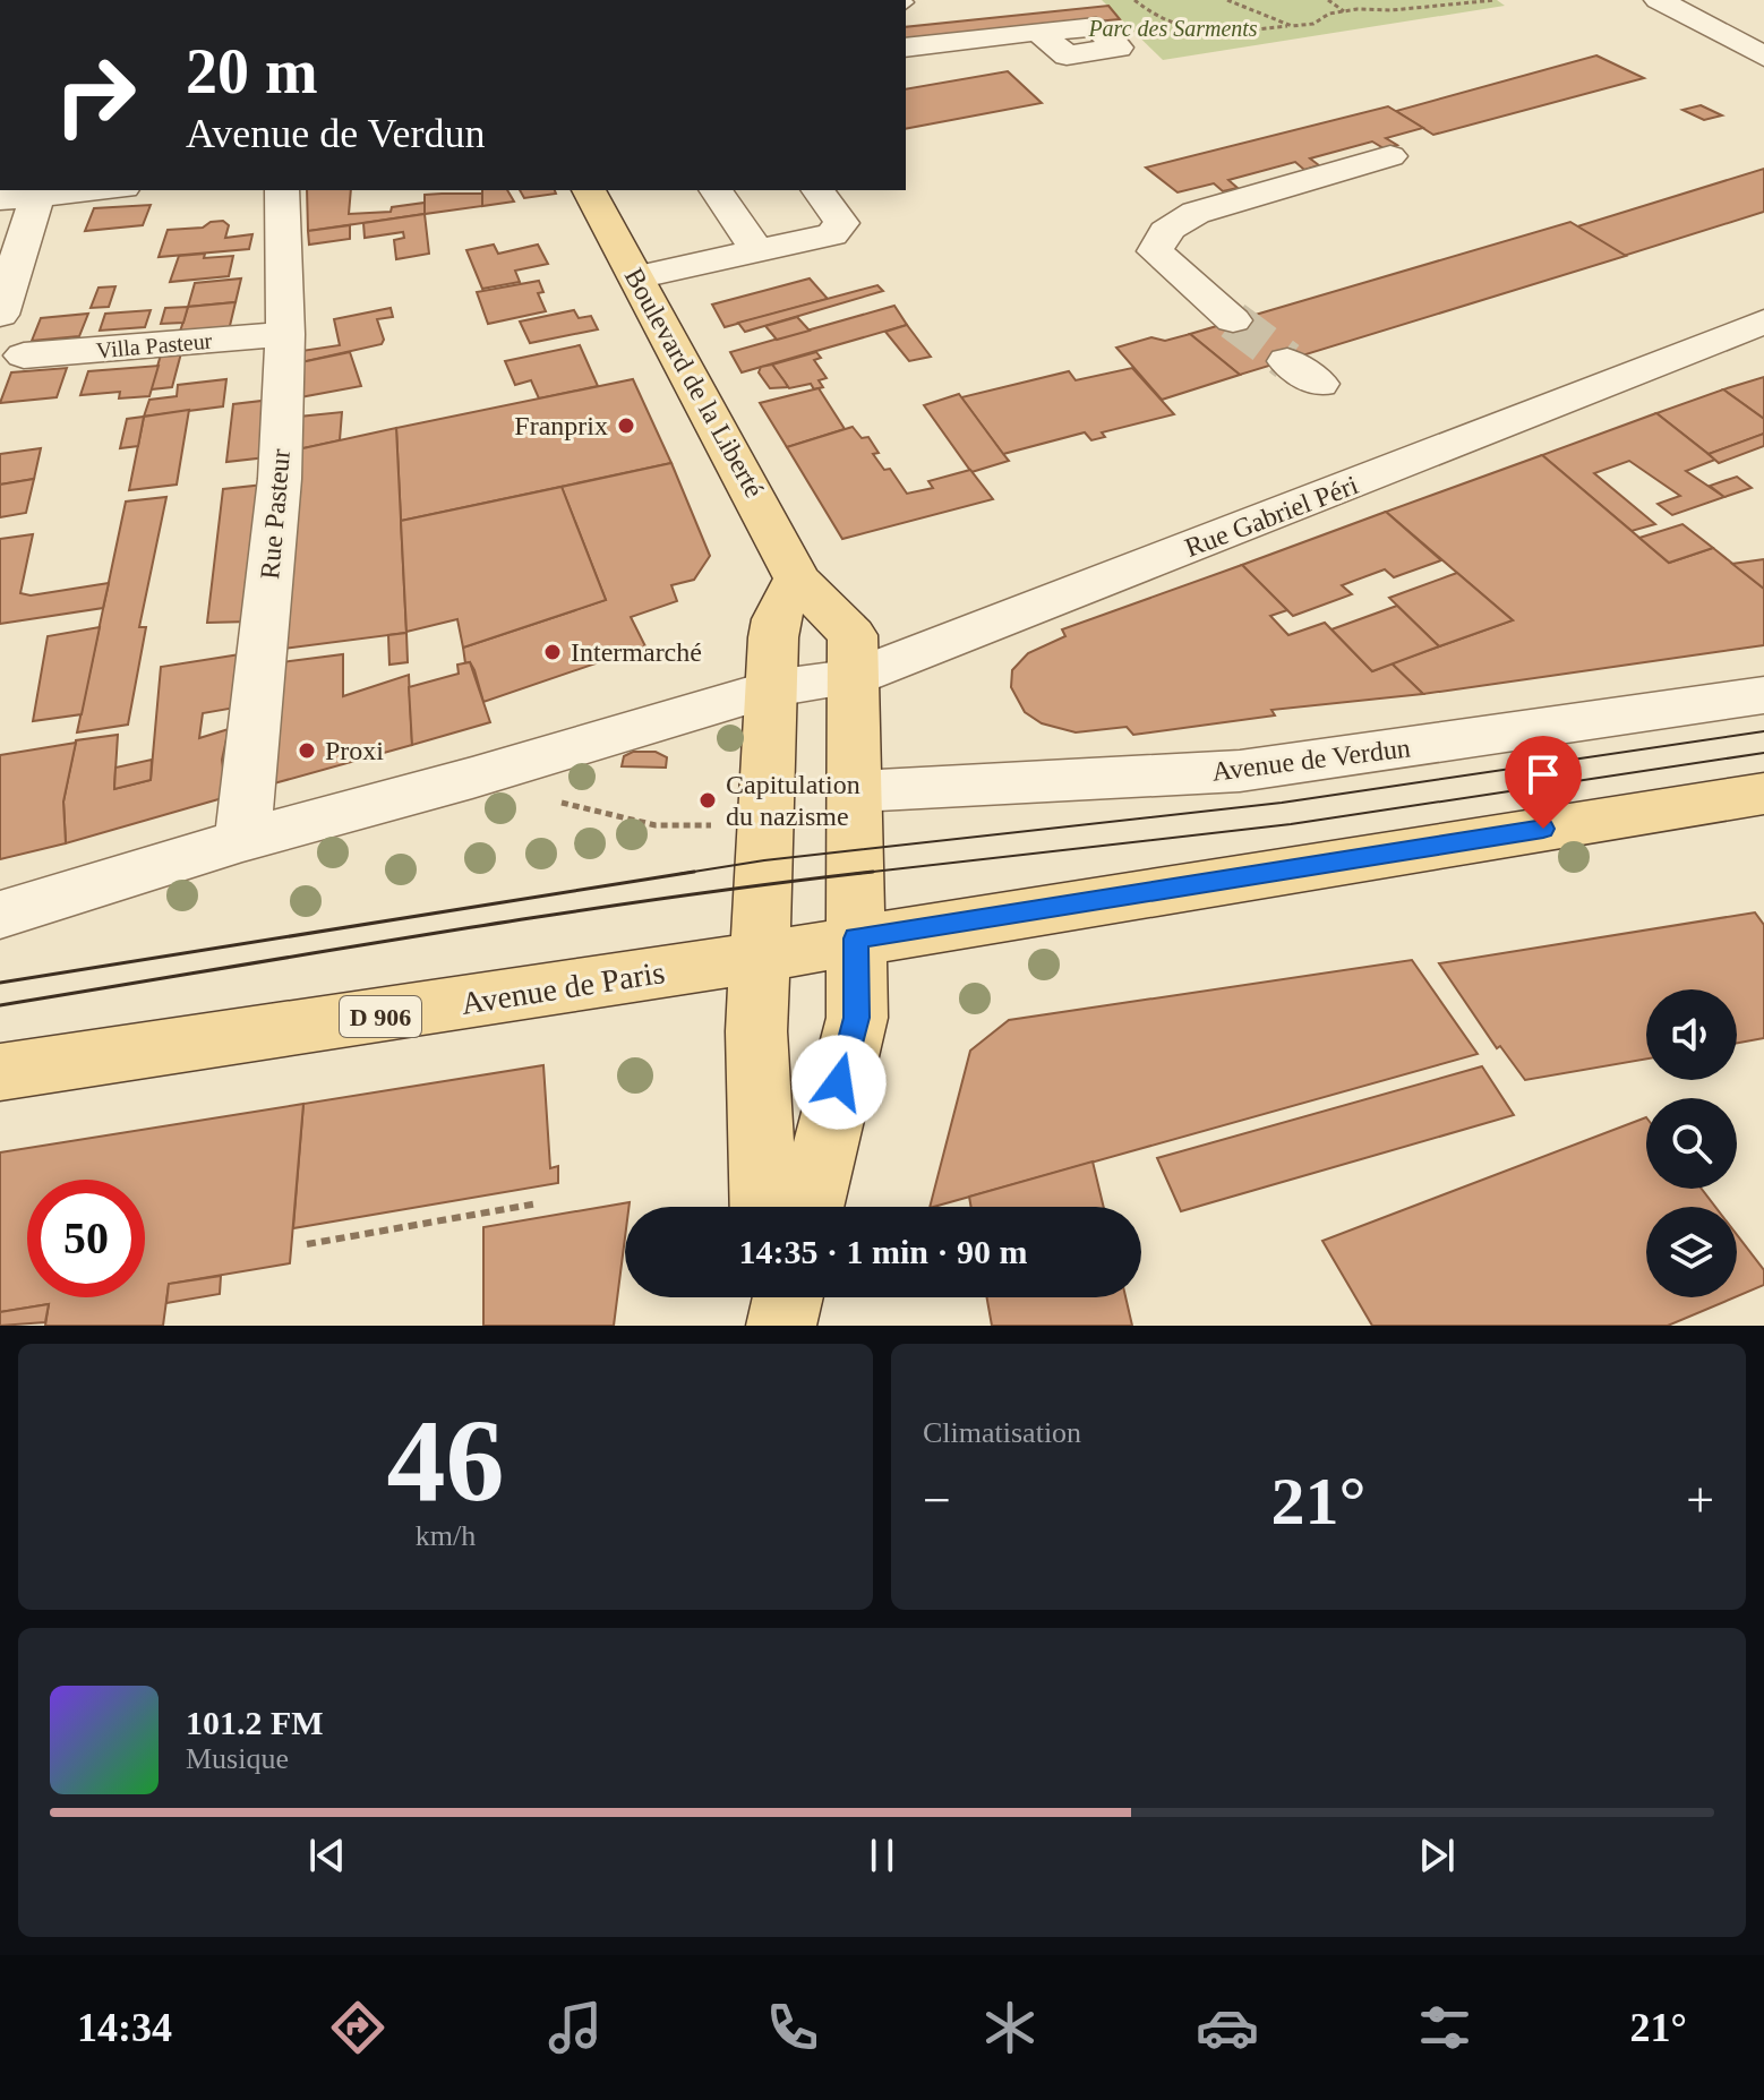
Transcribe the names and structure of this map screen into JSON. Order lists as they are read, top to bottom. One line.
{"streets":{"main road":["Boulevard de la Liberté","Avenue de Paris","D 906"],"street":["Villa Pasteur","Rue Pasteur","Rue Gabriel Péri","Avenue de Verdun"]},"crossings":[["Villa Pasteur","Rue Pasteur"],["Boulevard de la Liberté","Rue Gabriel Péri"],["Boulevard de la Liberté","Avenue de Verdun"],["Boulevard de la Liberté","Avenue de Paris"],["Boulevard de la Liberté","D 906"],["Avenue de Paris","D 906"]],"parks":["Parc des Sarments"],"places":["Franprix","Intermarché","Proxi","Capitulation du nazisme"],"page":{"turn":["20 m","Avenue de Verdun"],"limit":"50","trip":"14:35 · 1 min · 90 m","tile":[["46","km/h"],"Climatisation"],"heat":["−","21°","+"],"song":["101.2 FM","Musique"],"tabs":["14:34","21°"]}}
